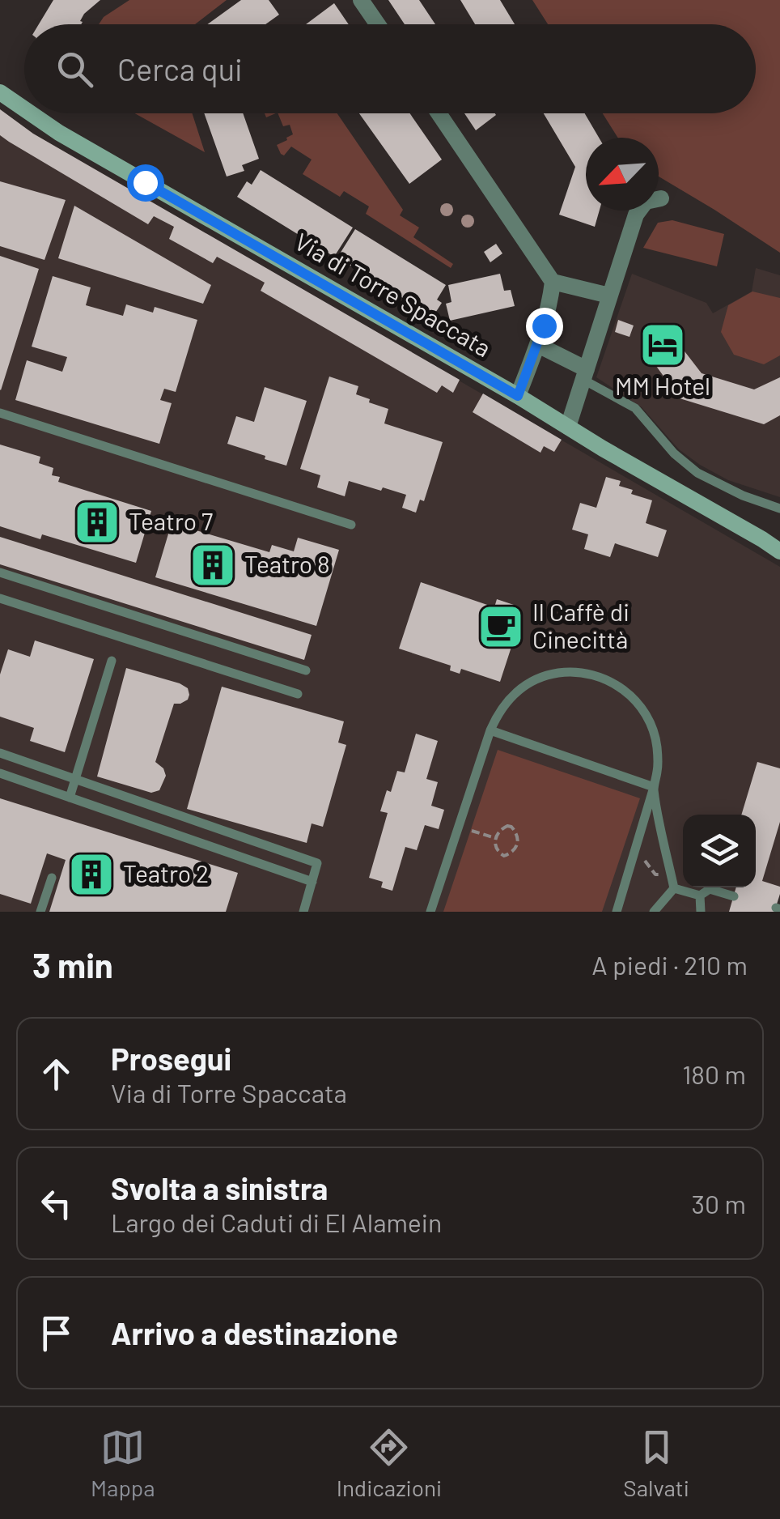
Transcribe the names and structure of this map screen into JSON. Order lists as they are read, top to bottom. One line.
{"streets":{"street":["Via di Torre Spaccata"]},"places":{"hotel":["MM Hotel"],"building":["Teatro 7","Teatro 8","Teatro 2"],"cafe":["Il Caffè di Cinecittà"]},"north":"bottom left","page":{"search":"Cerca qui","heading":["3 min","A piedi · 210 m"],"list":[["Prosegui","Via di Torre Spaccata","180 m"],["Svolta a sinistra","Largo dei Caduti di El Alamein","30 m"],"Arrivo a destinazione"],"nav":["Mappa","Indicazioni","Salvati"]}}
